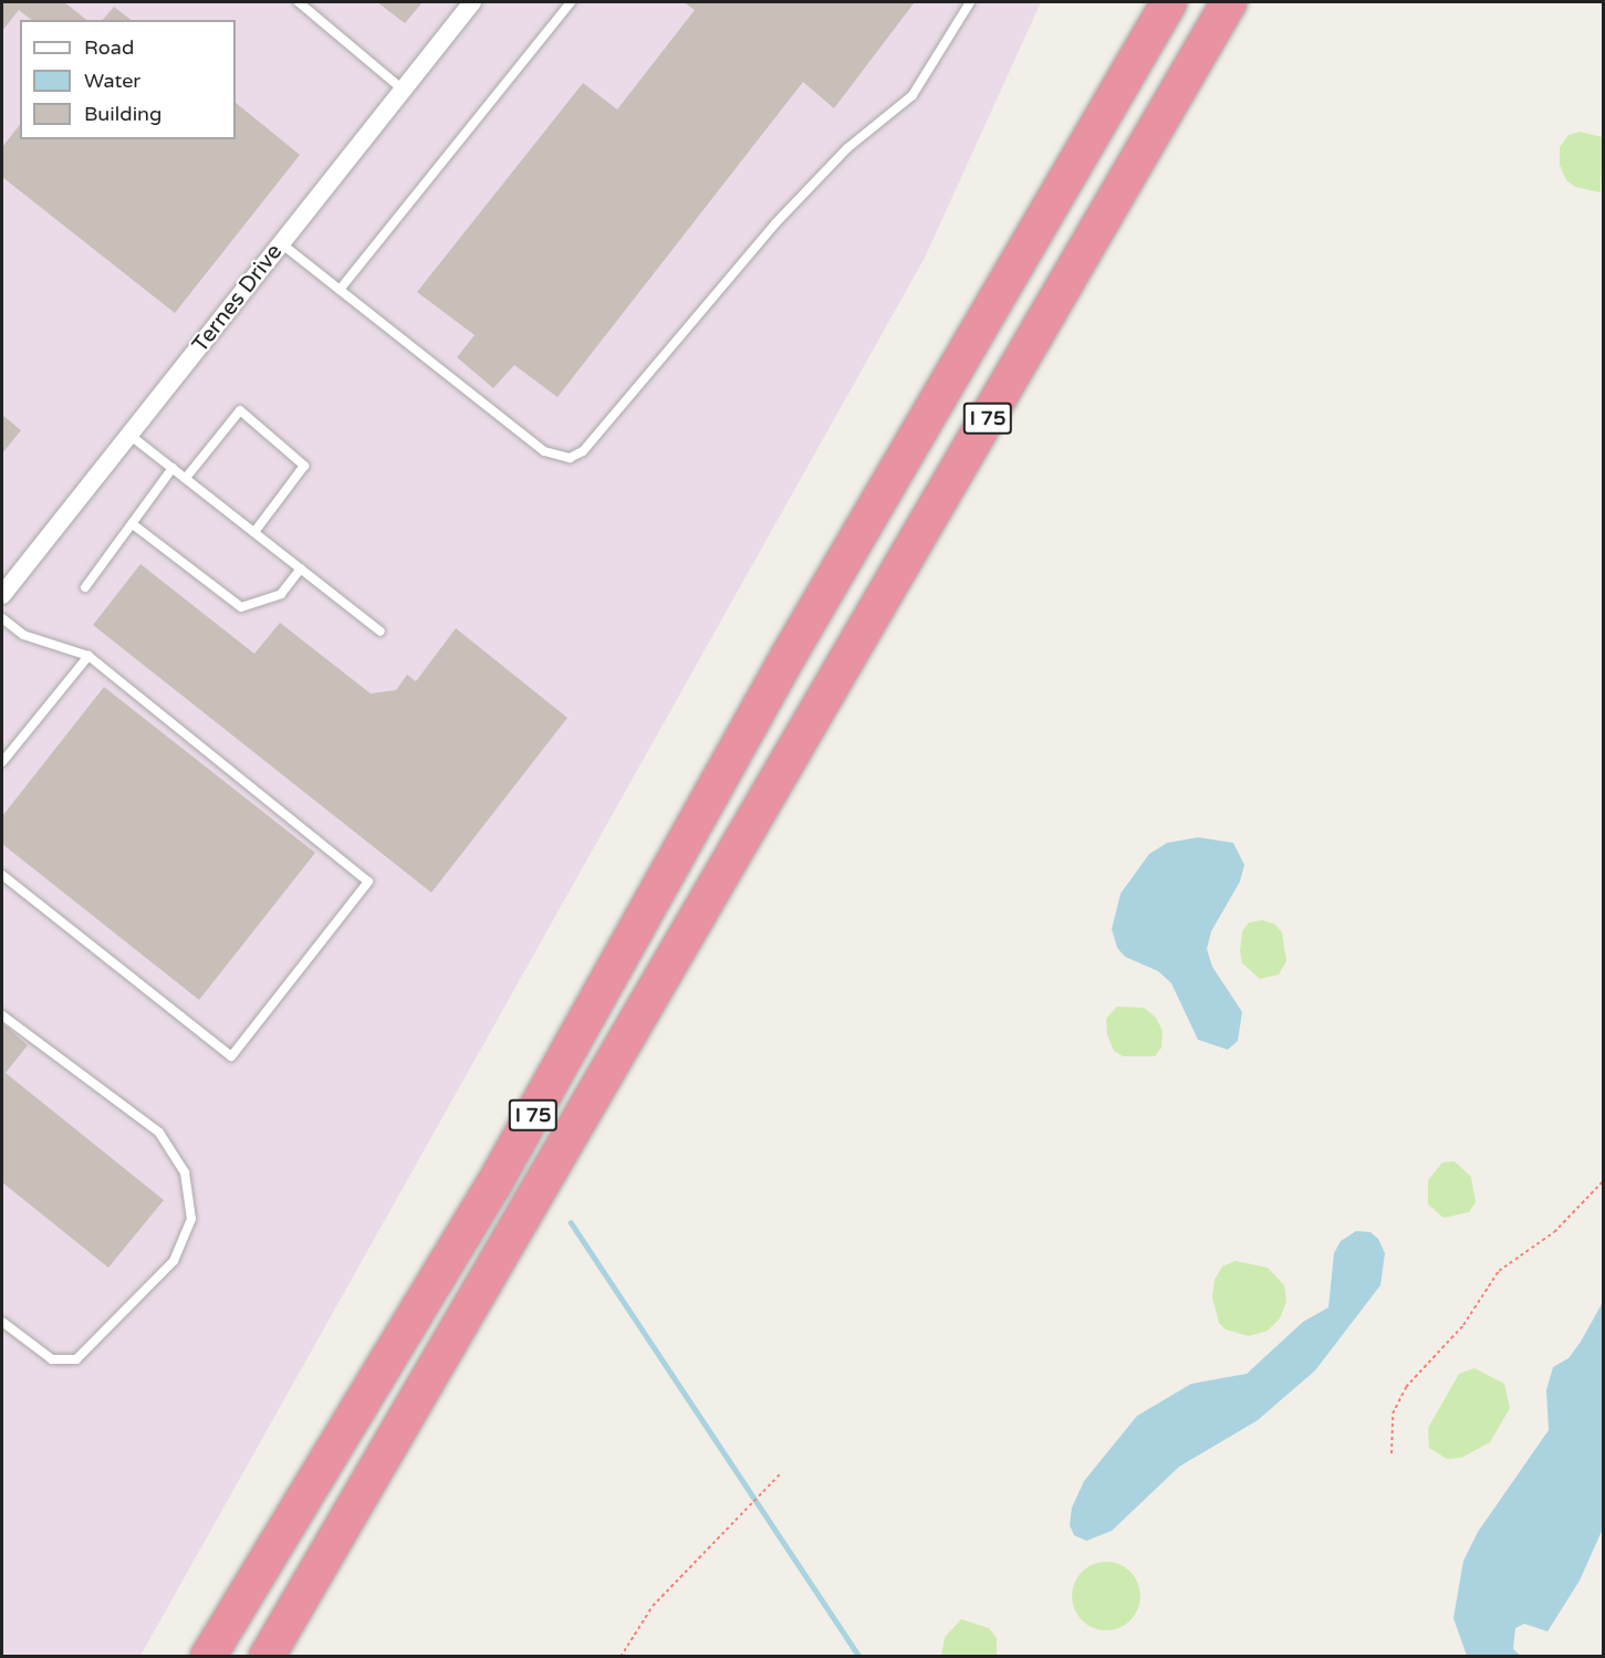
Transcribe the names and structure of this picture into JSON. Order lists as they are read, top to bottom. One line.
{"streets":{"highway":["I 75"],"street":["Ternes Drive"]},"legend":["Road","Water","Building"]}
